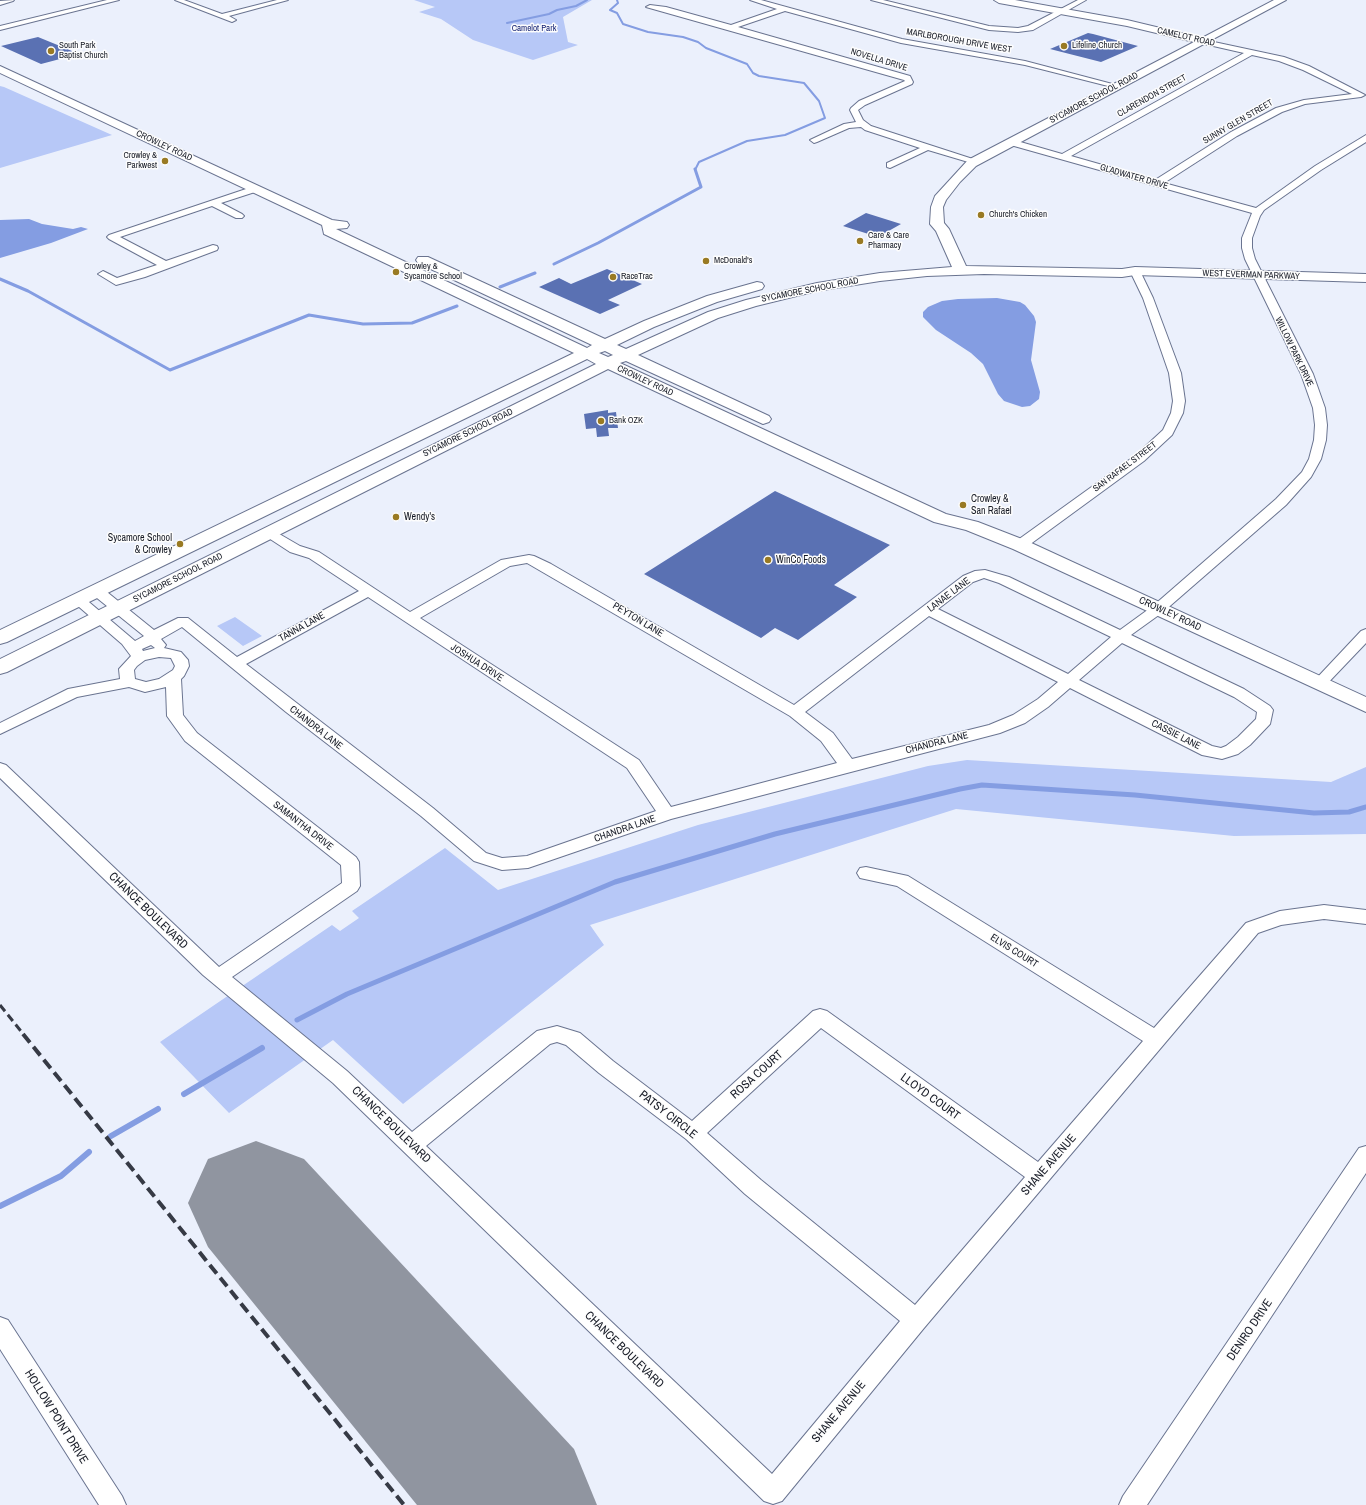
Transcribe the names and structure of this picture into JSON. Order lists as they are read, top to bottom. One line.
{"streets":{"main road":["CAMELOT ROAD","SYCAMORE SCHOOL ROAD","CROWLEY ROAD","WEST EVERMAN PARKWAY"],"street":["MARLBOROUGH DRIVE WEST","NOVELLA DRIVE","CLARENDON STREET","SUNNY GLEN STREET","GLADWATER DRIVE","WILLOW PARK DRIVE","SAN RAFAEL STREET","LANAE LANE","PEYTON LANE","TANNA LANE","JOSHUA DRIVE","CHANDRA LANE","CASSIE LANE","SAMANTHA DRIVE","CHANCE BOULEVARD","ELVIS COURT","ROSA COURT","LLOYD COURT","PATSY CIRCLE","SHANE AVENUE","DENIRO DRIVE","HOLLOW POINT DRIVE"]},"crossings":[["CAMELOT ROAD","CLARENDON STREET"],["CAMELOT ROAD","SYCAMORE SCHOOL ROAD"],["CAMELOT ROAD","SUNNY GLEN STREET"],["MARLBOROUGH DRIVE WEST","SYCAMORE SCHOOL ROAD"],["CLARENDON STREET","GLADWATER DRIVE"],["SYCAMORE SCHOOL ROAD","CROWLEY ROAD"],["SYCAMORE SCHOOL ROAD","GLADWATER DRIVE"],["SYCAMORE SCHOOL ROAD","WEST EVERMAN PARKWAY"],["SYCAMORE SCHOOL ROAD","JOSHUA DRIVE"],["SYCAMORE SCHOOL ROAD","SAMANTHA DRIVE"],["SUNNY GLEN STREET","GLADWATER DRIVE"],["CROWLEY ROAD","WILLOW PARK DRIVE"],["CROWLEY ROAD","SAN RAFAEL STREET"],["CROWLEY ROAD","CHANDRA LANE"],["GLADWATER DRIVE","WILLOW PARK DRIVE"],["WEST EVERMAN PARKWAY","WILLOW PARK DRIVE"],["WEST EVERMAN PARKWAY","SAN RAFAEL STREET"],["WILLOW PARK DRIVE","CHANDRA LANE"],["LANAE LANE","PEYTON LANE"],["LANAE LANE","CHANDRA LANE"],["LANAE LANE","CASSIE LANE"],["PEYTON LANE","JOSHUA DRIVE"],["PEYTON LANE","CHANDRA LANE"],["TANNA LANE","JOSHUA DRIVE"],["TANNA LANE","CHANDRA LANE"],["JOSHUA DRIVE","CHANDRA LANE"],["CHANDRA LANE","CASSIE LANE"],["CHANDRA LANE","SAMANTHA DRIVE"],["SAMANTHA DRIVE","CHANCE BOULEVARD"],["CHANCE BOULEVARD","PATSY CIRCLE"],["CHANCE BOULEVARD","SHANE AVENUE"],["ELVIS COURT","SHANE AVENUE"],["ROSA COURT","LLOYD COURT"],["ROSA COURT","PATSY CIRCLE"],["LLOYD COURT","SHANE AVENUE"],["PATSY CIRCLE","SHANE AVENUE"]],"parks":["Camelot Park"],"places":["Lifeline Church","South Park Baptist Church","Crowley & Parkwest","Church's Chicken","Care & Care Pharmacy","McDonald's","Crowley & Sycamore School","RaceTrac","Bank OZK","Crowley & San Rafael","Wendy's","Sycamore School & Crowley","WinCo Foods"]}
